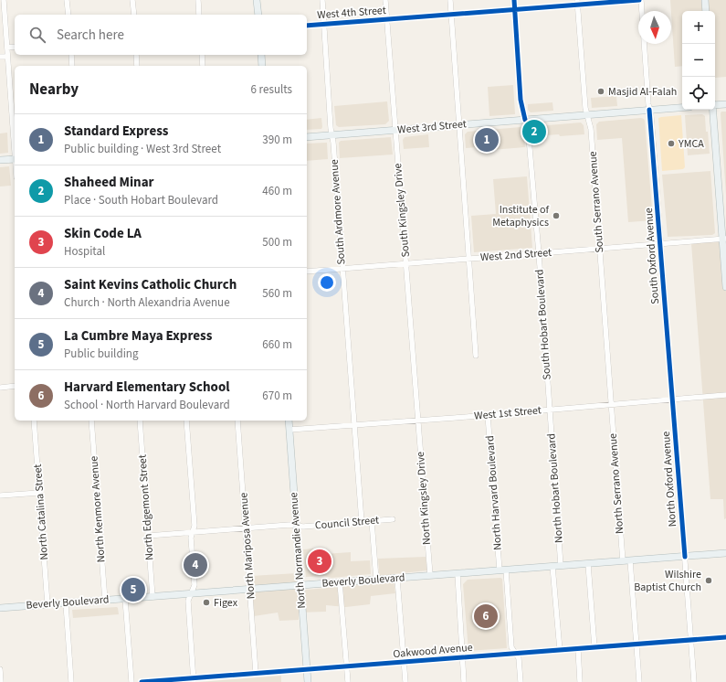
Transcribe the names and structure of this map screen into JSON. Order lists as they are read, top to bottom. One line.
{"streets":{"main road":["West 3rd Street","North Normandie Avenue","Beverly Boulevard"],"street":["West 4th Street","South Serrano Avenue","South Kingsley Drive","South Ardmore Avenue","West 2nd Street","South Oxford Avenue","South Hobart Boulevard","West 1st Street","North Oxford Avenue","North Serrano Avenue","North Hobart Boulevard","North Harvard Boulevard","North Kingsley Drive","North Edgemont Street","North Kenmore Avenue","North Catalina Street","Council Street","North Mariposa Avenue","Oakwood Avenue"]},"crossings":[["West 4th Street","South Serrano Avenue"],["West 4th Street","South Kingsley Drive"],["West 4th Street","South Ardmore Avenue"],["West 4th Street","South Oxford Avenue"],["West 4th Street","South Hobart Boulevard"],["West 3rd Street","South Serrano Avenue"],["West 3rd Street","South Kingsley Drive"],["West 3rd Street","South Ardmore Avenue"],["West 3rd Street","South Oxford Avenue"],["West 3rd Street","South Hobart Boulevard"],["South Serrano Avenue","West 2nd Street"],["South Serrano Avenue","West 1st Street"],["South Serrano Avenue","North Serrano Avenue"],["South Kingsley Drive","West 2nd Street"],["South Kingsley Drive","West 1st Street"],["South Kingsley Drive","North Kingsley Drive"],["South Ardmore Avenue","West 2nd Street"],["South Ardmore Avenue","West 1st Street"],["South Ardmore Avenue","Council Street"],["West 2nd Street","South Oxford Avenue"],["West 2nd Street","South Hobart Boulevard"],["South Oxford Avenue","West 1st Street"],["South Oxford Avenue","North Oxford Avenue"],["South Hobart Boulevard","West 1st Street"],["South Hobart Boulevard","North Hobart Boulevard"],["West 1st Street","North Oxford Avenue"],["West 1st Street","North Serrano Avenue"],["West 1st Street","North Hobart Boulevard"],["West 1st Street","North Harvard Boulevard"],["West 1st Street","North Kingsley Drive"],["West 1st Street","North Normandie Avenue"],["North Oxford Avenue","Beverly Boulevard"],["North Oxford Avenue","Oakwood Avenue"],["North Serrano Avenue","Beverly Boulevard"],["North Hobart Boulevard","Beverly Boulevard"],["North Harvard Boulevard","Beverly Boulevard"],["North Harvard Boulevard","Oakwood Avenue"],["North Kingsley Drive","Beverly Boulevard"],["North Edgemont Street","Council Street"],["North Edgemont Street","Beverly Boulevard"],["North Kenmore Avenue","Beverly Boulevard"],["North Catalina Street","Beverly Boulevard"],["Council Street","North Mariposa Avenue"],["Council Street","North Normandie Avenue"],["North Mariposa Avenue","Beverly Boulevard"],["North Mariposa Avenue","Oakwood Avenue"],["North Normandie Avenue","Beverly Boulevard"],["North Normandie Avenue","Oakwood Avenue"]],"places":["Masjid Al-Falah","YMCA","Institute of Metaphysics","Wilshire Baptist Church","Figex"],"north":"bottom","page":{"map_buttons":["+","−"],"search":"Search here","heading":["Nearby","6 results"],"list":[{"mark":"1","name":"Standard Express","note":"Public building · West 3rd Street","value":"390 m"},{"mark":"2","name":"Shaheed Minar","note":"Place · South Hobart Boulevard","value":"460 m"},{"mark":"3","name":"Skin Code LA","note":"Hospital","value":"500 m"},{"mark":"4","name":"Saint Kevins Catholic Church","note":"Church · North Alexandria Avenue","value":"560 m"},{"mark":"5","name":"La Cumbre Maya Express","note":"Public building","value":"660 m"},{"mark":"6","name":"Harvard Elementary School","note":"School · North Harvard Boulevard","value":"670 m"}],"pins":["2","1","3","4","5","6"]}}
